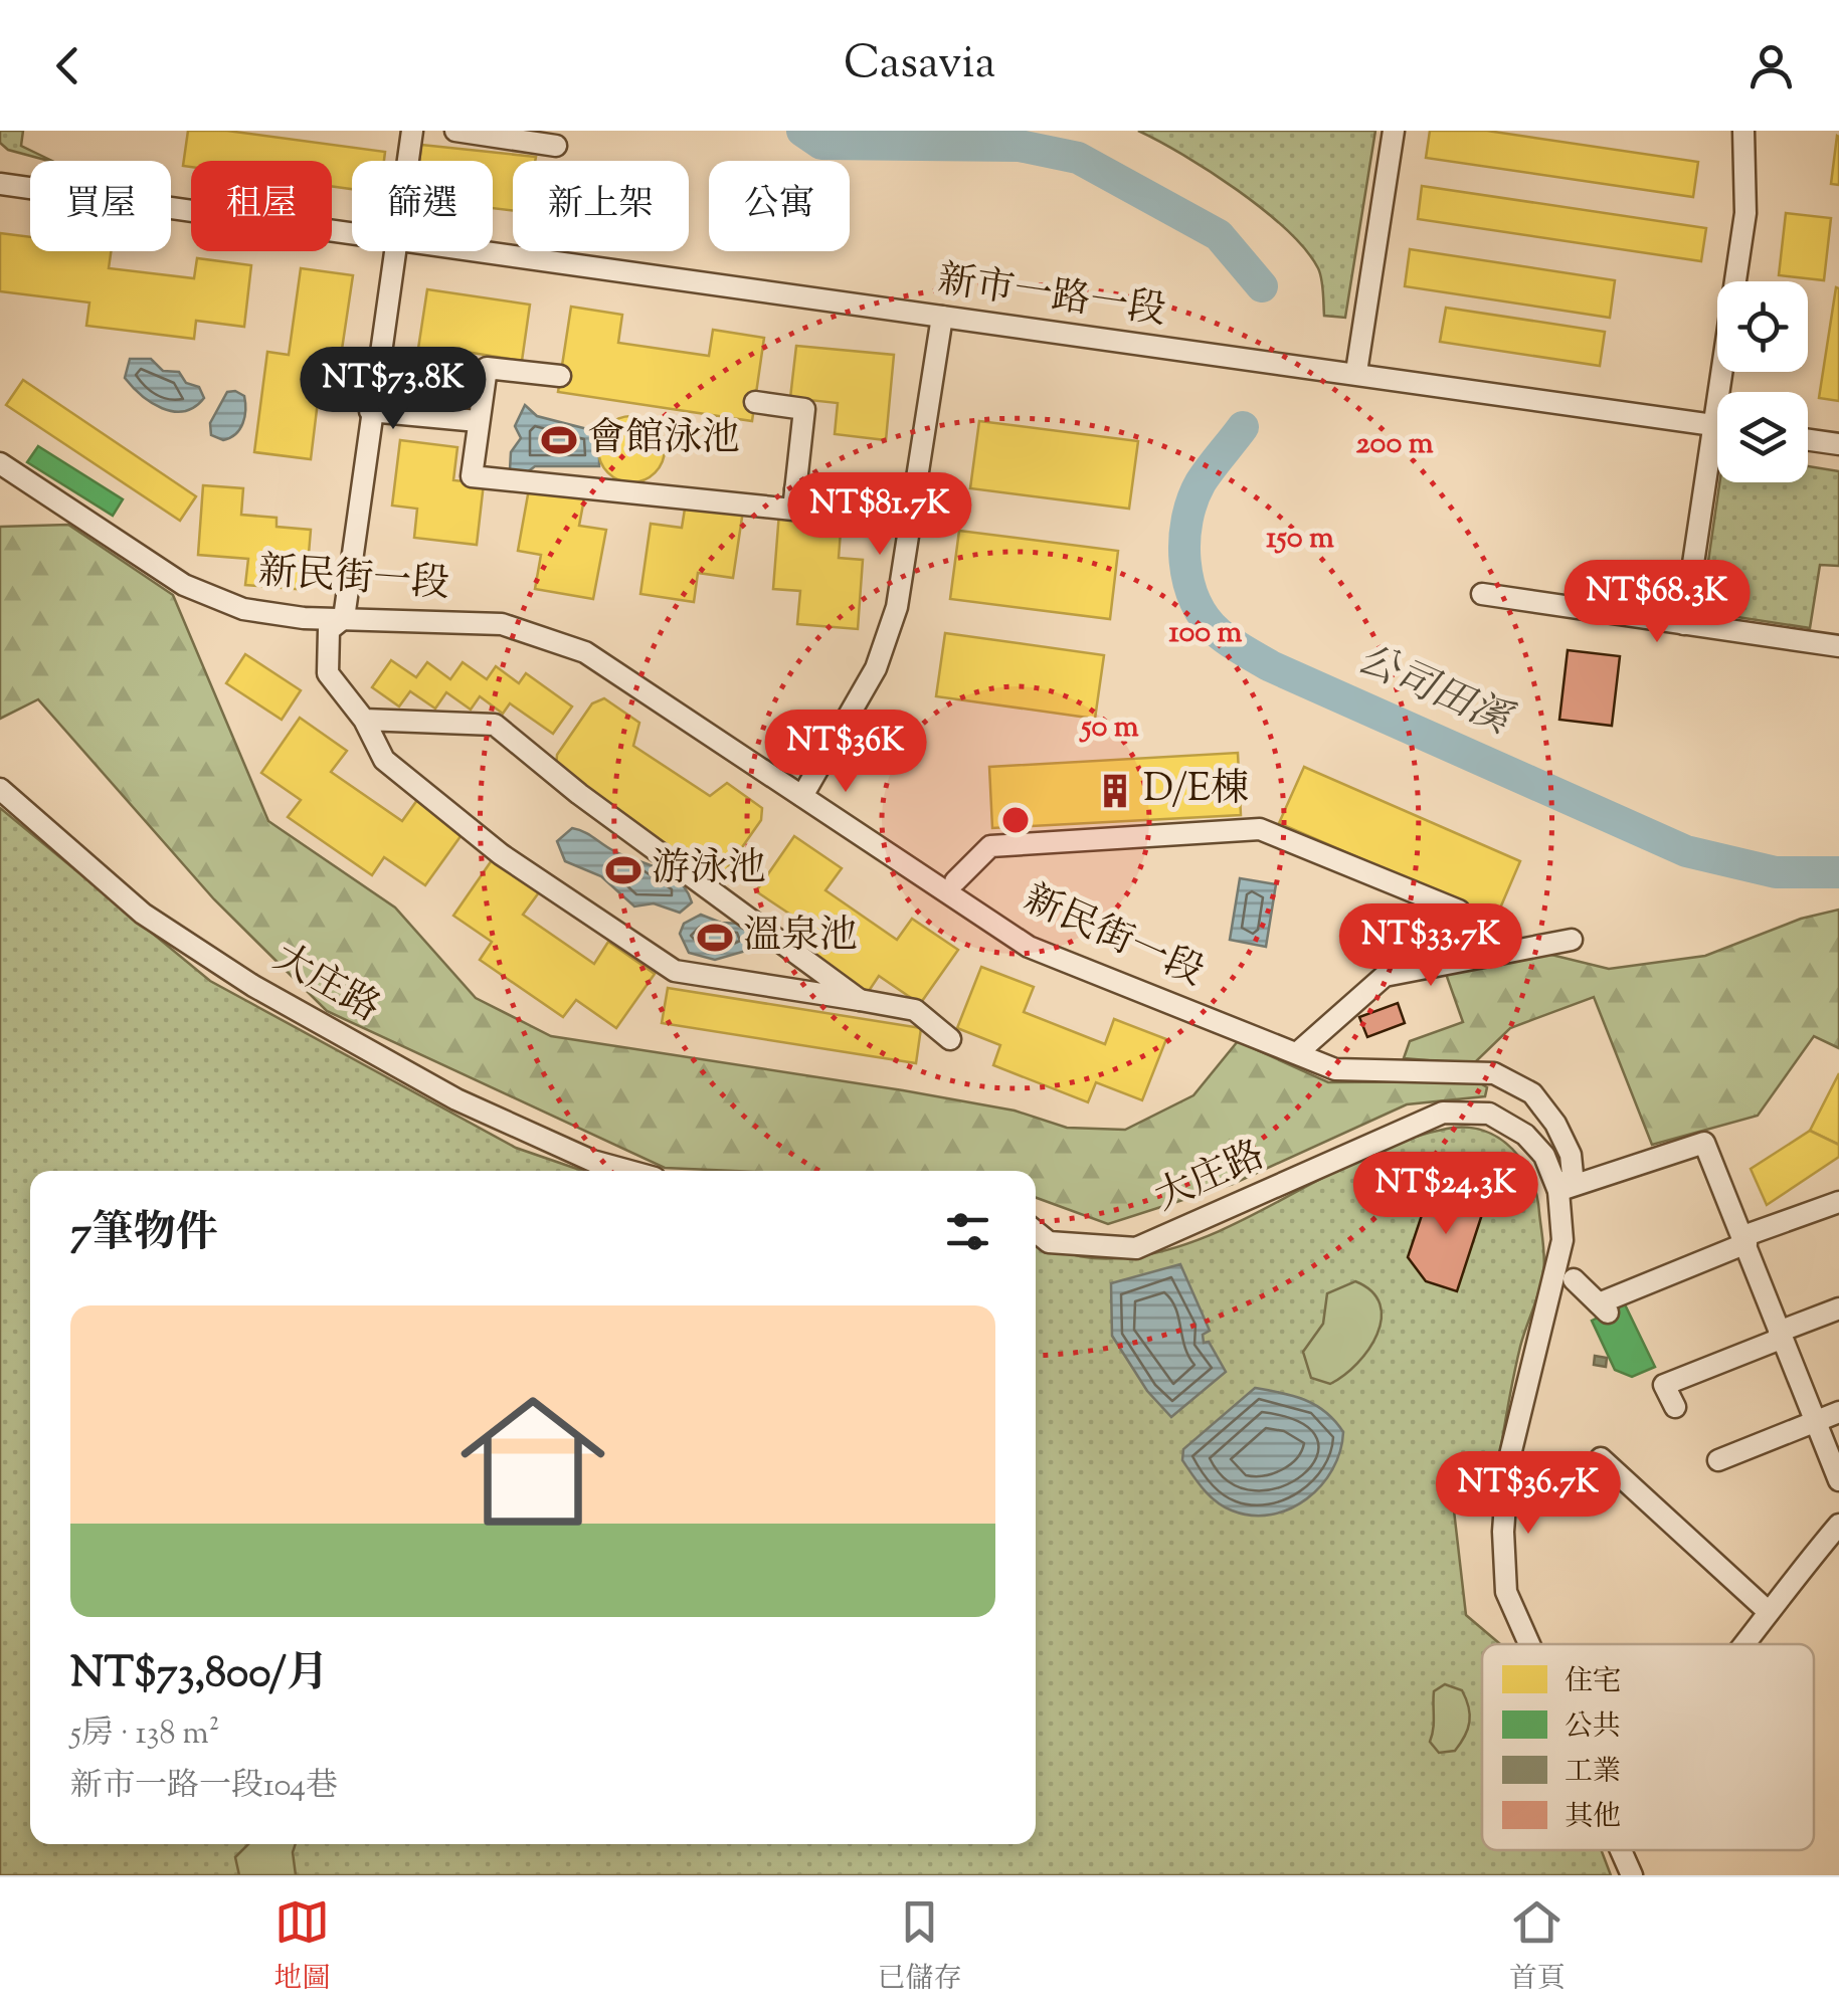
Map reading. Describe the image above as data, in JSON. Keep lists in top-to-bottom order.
{
  "streets": {
    "street": ["新市一路一段", "新民街一段", "大庄路"]
  },
  "crossings": [
    ["新民街一段", "大庄路"]
  ],
  "water": ["公司田溪"],
  "places": {
    "sports": ["會館泳池", "游泳池", "溫泉池"],
    "building": ["D/E棟"]
  },
  "legend": [
    "住宅",
    "公共",
    "工業",
    "其他"
  ],
  "page": {
    "header": "Casavia",
    "chip": [
      "買屋",
      "租屋",
      "篩選",
      "新上架",
      "公寓"
    ],
    "price": [
      "NT$73.8K",
      "NT$81.7K",
      "NT$68.3K",
      "NT$36K",
      "NT$33.7K",
      "NT$24.3K",
      "NT$36.7K"
    ],
    "heading": "7筆物件",
    "list": [
      {
        "name": "NT$73,800/月",
        "note": "5房 · 138 m² · 新市一路一段104巷"
      }
    ],
    "tabs": ["地圖", "已儲存", "首頁"]
  },
  "rings": [
    "200 m",
    "150 m",
    "100 m",
    "50 m"
  ]
}
